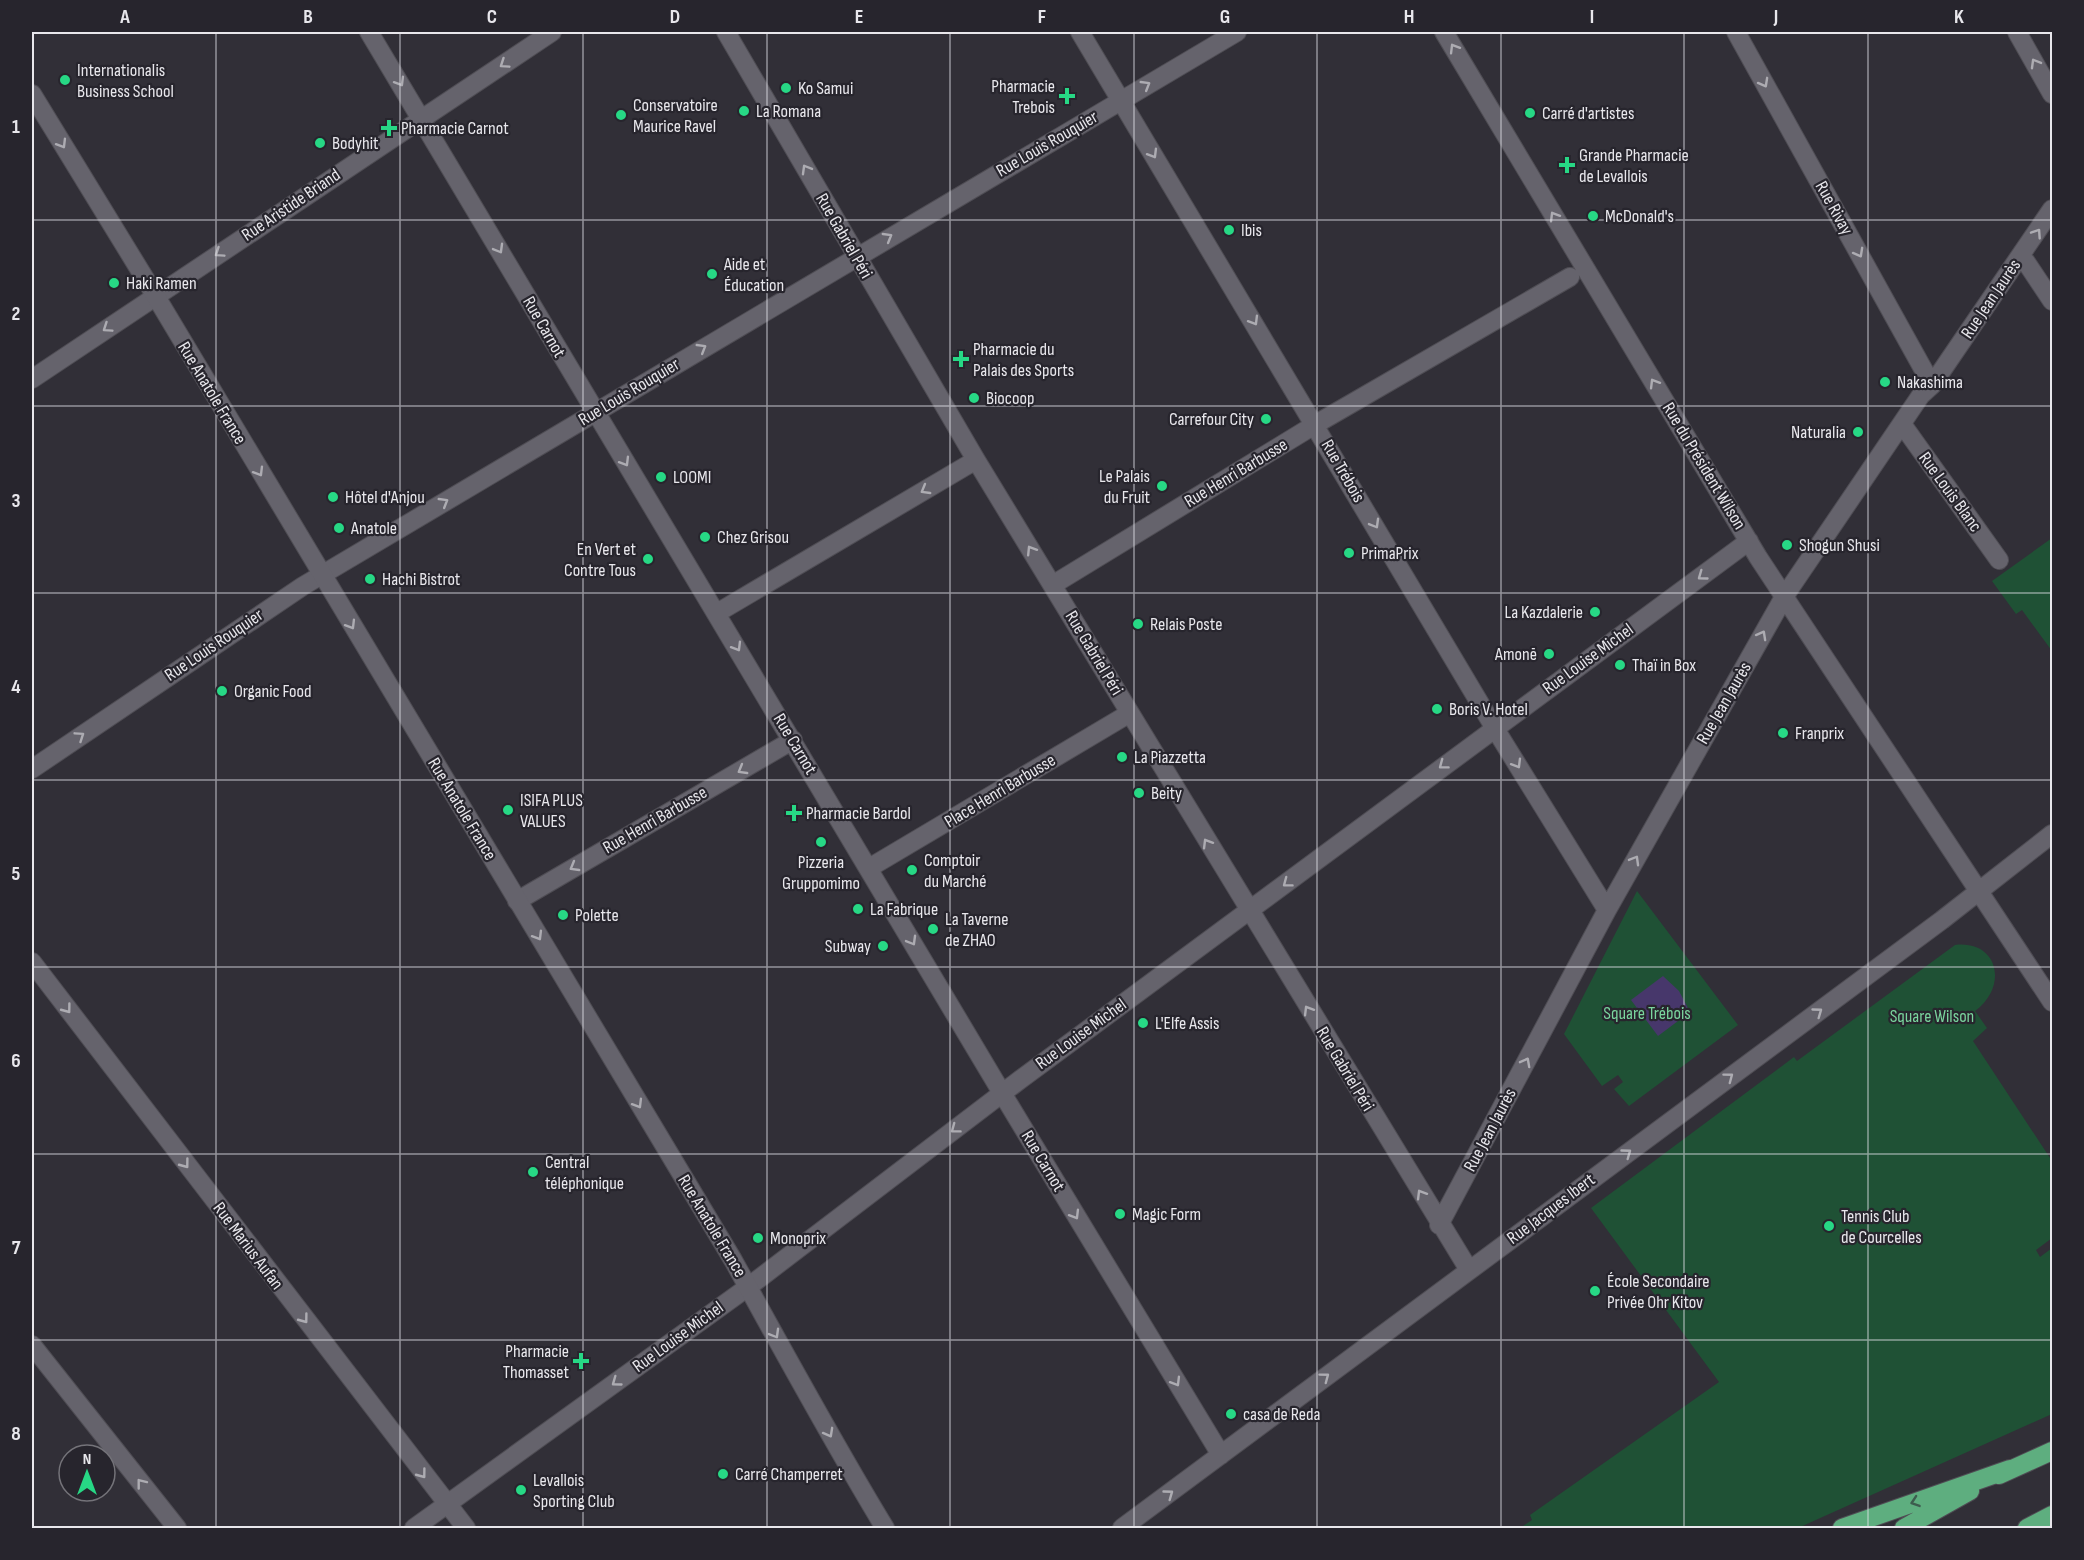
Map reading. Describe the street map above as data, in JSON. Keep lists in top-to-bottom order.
{
  "streets": {
    "street": [
      "Rue Louis Rouquier",
      "Rue Aristide Briand",
      "Rue Rivay",
      "Rue Gabriel Péri",
      "Rue Jean Jaurès",
      "Rue Carnot",
      "Rue Anatole France",
      "Rue du Président Wilson",
      "Rue Trébois",
      "Rue Henri Barbusse",
      "Rue Louis Blanc",
      "Rue Louise Michel",
      "Place Henri Barbusse",
      "Rue Jacques Ibert",
      "Rue Marius Aufan"
    ]
  },
  "crossings": [
    ["Rue Louis Rouquier", "Rue Gabriel Péri"],
    ["Rue Louis Rouquier", "Rue Carnot"],
    ["Rue Louis Rouquier", "Rue Anatole France"],
    ["Rue Louis Rouquier", "Rue Trébois"],
    ["Rue Aristide Briand", "Rue Carnot"],
    ["Rue Aristide Briand", "Rue Anatole France"],
    ["Rue Rivay", "Rue Jean Jaurès"],
    ["Rue Gabriel Péri", "Rue Jean Jaurès"],
    ["Rue Gabriel Péri", "Rue Louise Michel"],
    ["Rue Gabriel Péri", "Place Henri Barbusse"],
    ["Rue Gabriel Péri", "Rue Jacques Ibert"],
    ["Rue Jean Jaurès", "Rue du Président Wilson"],
    ["Rue Jean Jaurès", "Rue Trébois"],
    ["Rue Jean Jaurès", "Rue Louis Blanc"],
    ["Rue Carnot", "Rue Henri Barbusse"],
    ["Rue Carnot", "Rue Louise Michel"],
    ["Rue Carnot", "Place Henri Barbusse"],
    ["Rue Carnot", "Rue Jacques Ibert"],
    ["Rue Anatole France", "Rue Henri Barbusse"],
    ["Rue Anatole France", "Rue Louise Michel"],
    ["Rue du Président Wilson", "Rue Louise Michel"],
    ["Rue du Président Wilson", "Rue Jacques Ibert"],
    ["Rue Trébois", "Rue Henri Barbusse"],
    ["Rue Trébois", "Rue Louise Michel"],
    ["Rue Louise Michel", "Rue Marius Aufan"]
  ],
  "one_way": [
    "Rue Louis Rouquier",
    "Rue Aristide Briand",
    "Rue Rivay",
    "Rue Gabriel Péri",
    "Rue Jean Jaurès",
    "Rue Carnot",
    "Rue Anatole France",
    "Rue du Président Wilson",
    "Rue Trébois",
    "Rue Louise Michel",
    "Rue Jacques Ibert",
    "Rue Marius Aufan"
  ],
  "parks": ["Square Trébois", "Square Wilson"],
  "places": {
    "other": [
      "Internationalis Business School",
      "Ko Samui",
      "La Romana",
      "Carré d'artistes",
      "Conservatoire Maurice Ravel",
      "Bodyhit",
      "McDonald's",
      "Ibis",
      "Aide et Éducation",
      "Haki Ramen",
      "Nakashima",
      "Biocoop",
      "Carrefour City",
      "Naturalia",
      "LOOMI",
      "Le Palais du Fruit",
      "Hôtel d'Anjou",
      "Anatole",
      "Chez Grisou",
      "Shogun Shusi",
      "PrimaPrix",
      "En Vert et Contre Tous",
      "Hachi Bistrot",
      "La Kazdalerie",
      "Relais Poste",
      "Amonē",
      "Thaï in Box",
      "Organic Food",
      "Boris V. Hotel",
      "Franprix",
      "La Piazzetta",
      "Beity",
      "ISIFA PLUS VALUES",
      "Pizzeria Gruppomimo",
      "Comptoir du Marché",
      "La Fabrique",
      "Polette",
      "La Taverne de ZHAO",
      "Subway",
      "L'Elfe Assis",
      "Central téléphonique",
      "Magic Form",
      "Tennis Club de Courcelles",
      "Monoprix",
      "École Secondaire Privée Ohr Kitov",
      "casa de Reda",
      "Carré Champerret",
      "Levallois Sporting Club"
    ],
    "health": [
      "Pharmacie Trebois",
      "Pharmacie Carnot",
      "Grande Pharmacie de Levallois",
      "Pharmacie du Palais des Sports",
      "Pharmacie Bardol",
      "Pharmacie Thomasset"
    ]
  },
  "north": "top",
  "grid": {
    "columns": [
      "A",
      "B",
      "C",
      "D",
      "E",
      "F",
      "G",
      "H",
      "I",
      "J",
      "K"
    ],
    "rows": [
      "1",
      "2",
      "3",
      "4",
      "5",
      "6",
      "7",
      "8"
    ]
  }
}
